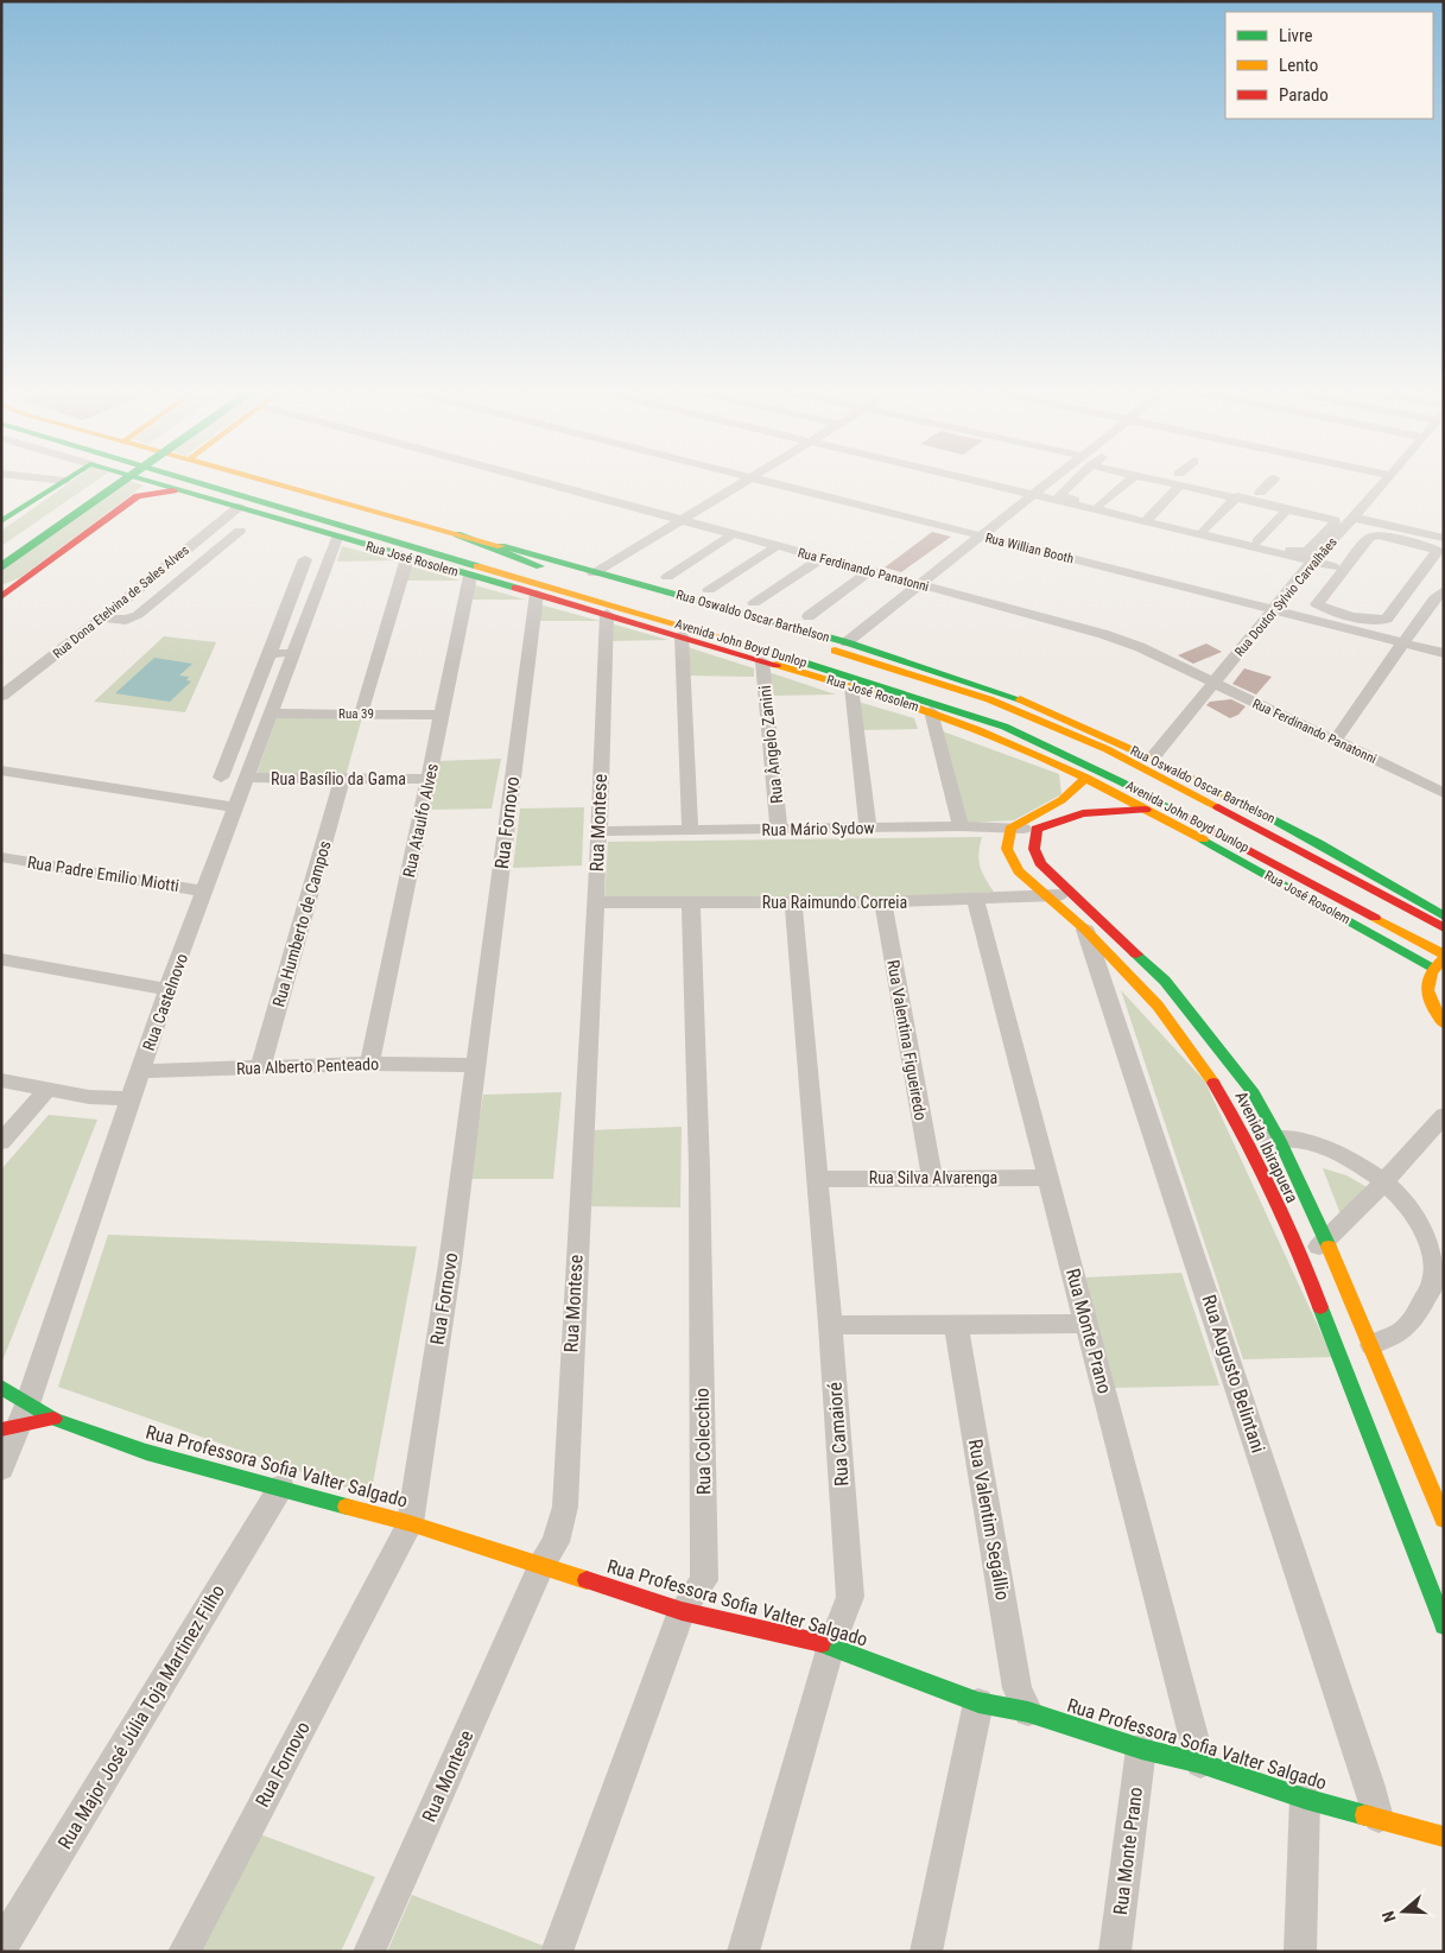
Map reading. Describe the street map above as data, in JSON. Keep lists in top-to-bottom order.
{
  "streets": {
    "main road": [
      "Rua José Rosolem",
      "Rua Oswaldo Oscar Barthelson",
      "Avenida John Boyd Dunlop",
      "Avenida Ibirapuera",
      "Rua Professora Sofia Valter Salgado"
    ],
    "street": [
      "Rua Willian Booth",
      "Rua Ferdinando Panatonni",
      "Rua Doutor Sylvio Carvalhães",
      "Rua Dona Etelvina de Sales Alves",
      "Rua 39",
      "Rua Ângelo Zanini",
      "Rua Basílio da Gama",
      "Rua Ataulfo Alves",
      "Rua Fornovo",
      "Rua Montese",
      "Rua Mário Sydow",
      "Rua Padre Emilio Miotti",
      "Rua Raimundo Correia",
      "Rua Humberto de Campos",
      "Rua Castelnovo",
      "Rua Valentina Figueiredo",
      "Rua Alberto Penteado",
      "Rua Silva Alvarenga",
      "Rua Monte Prano",
      "Rua Augusto Belintani",
      "Rua Camaioré",
      "Rua Colecchio",
      "Rua Valentim Segállio",
      "Rua Major José Júlia Toja Martinez Filho"
    ]
  },
  "crossings": [
    ["Rua Willian Booth", "Rua Doutor Sylvio Carvalhães"],
    ["Rua José Rosolem", "Rua Dona Etelvina de Sales Alves"],
    ["Rua José Rosolem", "Avenida John Boyd Dunlop"],
    ["Rua José Rosolem", "Rua Ângelo Zanini"],
    ["Rua José Rosolem", "Rua Ataulfo Alves"],
    ["Rua José Rosolem", "Rua Fornovo"],
    ["Rua José Rosolem", "Rua Montese"],
    ["Rua José Rosolem", "Rua Castelnovo"],
    ["Rua Ferdinando Panatonni", "Rua Doutor Sylvio Carvalhães"],
    ["Rua Doutor Sylvio Carvalhães", "Rua Oswaldo Oscar Barthelson"],
    ["Rua 39", "Rua Ataulfo Alves"],
    ["Rua 39", "Rua Castelnovo"],
    ["Rua Ângelo Zanini", "Rua Mário Sydow"],
    ["Rua Basílio da Gama", "Rua Ataulfo Alves"],
    ["Rua Basílio da Gama", "Rua Humberto de Campos"],
    ["Rua Basílio da Gama", "Rua Castelnovo"],
    ["Rua Ataulfo Alves", "Rua Alberto Penteado"],
    ["Rua Fornovo", "Rua Alberto Penteado"],
    ["Rua Fornovo", "Rua Professora Sofia Valter Salgado"],
    ["Rua Montese", "Rua Mário Sydow"],
    ["Rua Montese", "Rua Raimundo Correia"],
    ["Rua Montese", "Rua Professora Sofia Valter Salgado"],
    ["Rua Mário Sydow", "Avenida Ibirapuera"],
    ["Rua Padre Emilio Miotti", "Rua Castelnovo"],
    ["Rua Raimundo Correia", "Rua Valentina Figueiredo"],
    ["Rua Raimundo Correia", "Avenida Ibirapuera"],
    ["Rua Raimundo Correia", "Rua Monte Prano"],
    ["Rua Raimundo Correia", "Rua Camaioré"],
    ["Rua Raimundo Correia", "Rua Colecchio"],
    ["Rua Humberto de Campos", "Rua Alberto Penteado"],
    ["Rua Castelnovo", "Rua Alberto Penteado"],
    ["Rua Castelnovo", "Rua Professora Sofia Valter Salgado"],
    ["Rua Valentina Figueiredo", "Rua Silva Alvarenga"],
    ["Avenida Ibirapuera", "Rua Augusto Belintani"],
    ["Rua Silva Alvarenga", "Rua Monte Prano"],
    ["Rua Silva Alvarenga", "Rua Camaioré"],
    ["Rua Monte Prano", "Rua Professora Sofia Valter Salgado"],
    ["Rua Augusto Belintani", "Rua Professora Sofia Valter Salgado"],
    ["Rua Camaioré", "Rua Professora Sofia Valter Salgado"],
    ["Rua Colecchio", "Rua Professora Sofia Valter Salgado"],
    ["Rua Professora Sofia Valter Salgado", "Rua Valentim Segállio"],
    ["Rua Professora Sofia Valter Salgado", "Rua Major José Júlia Toja Martinez Filho"]
  ],
  "legend": ["Livre", "Lento", "Parado"],
  "north": "left"
}
